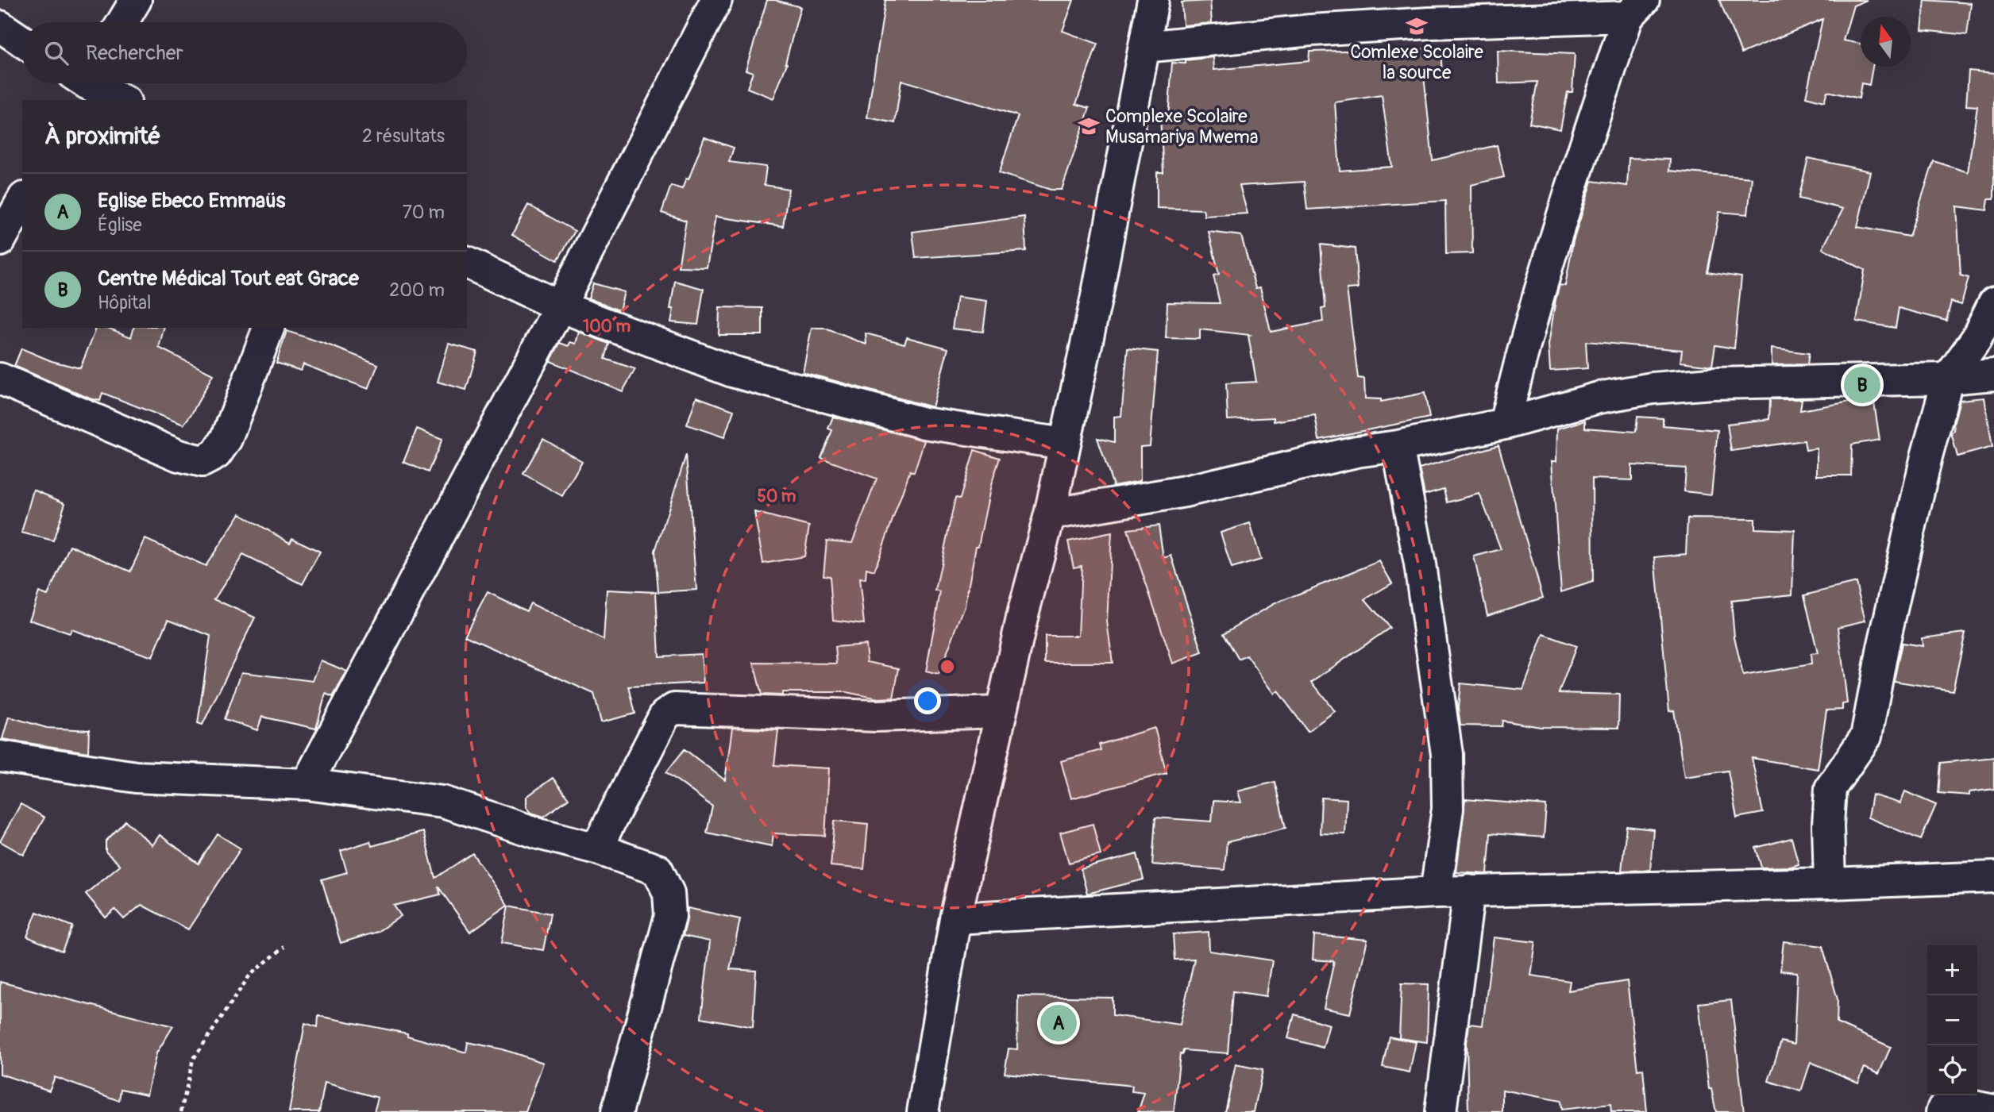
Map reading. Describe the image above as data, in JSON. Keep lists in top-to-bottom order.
{
  "places": {
    "school or university": ["Comlexe Scolaire la source", "Complexe Scolaire Musamariya Mwema"]
  },
  "north": "top",
  "page": {
    "search": "Rechercher",
    "heading": ["À proximité", "2 résultats"],
    "list": [
      {
        "mark": "A",
        "name": "Eglise Ebeco Emmaüs",
        "note": "Église",
        "value": "70 m"
      },
      {
        "mark": "B",
        "name": "Centre Médical Tout eat Grace",
        "note": "Hôpital",
        "value": "200 m"
      }
    ],
    "pins": ["B", "A"],
    "map_buttons": ["+", "−"]
  },
  "rings": ["100 m", "50 m"]
}
